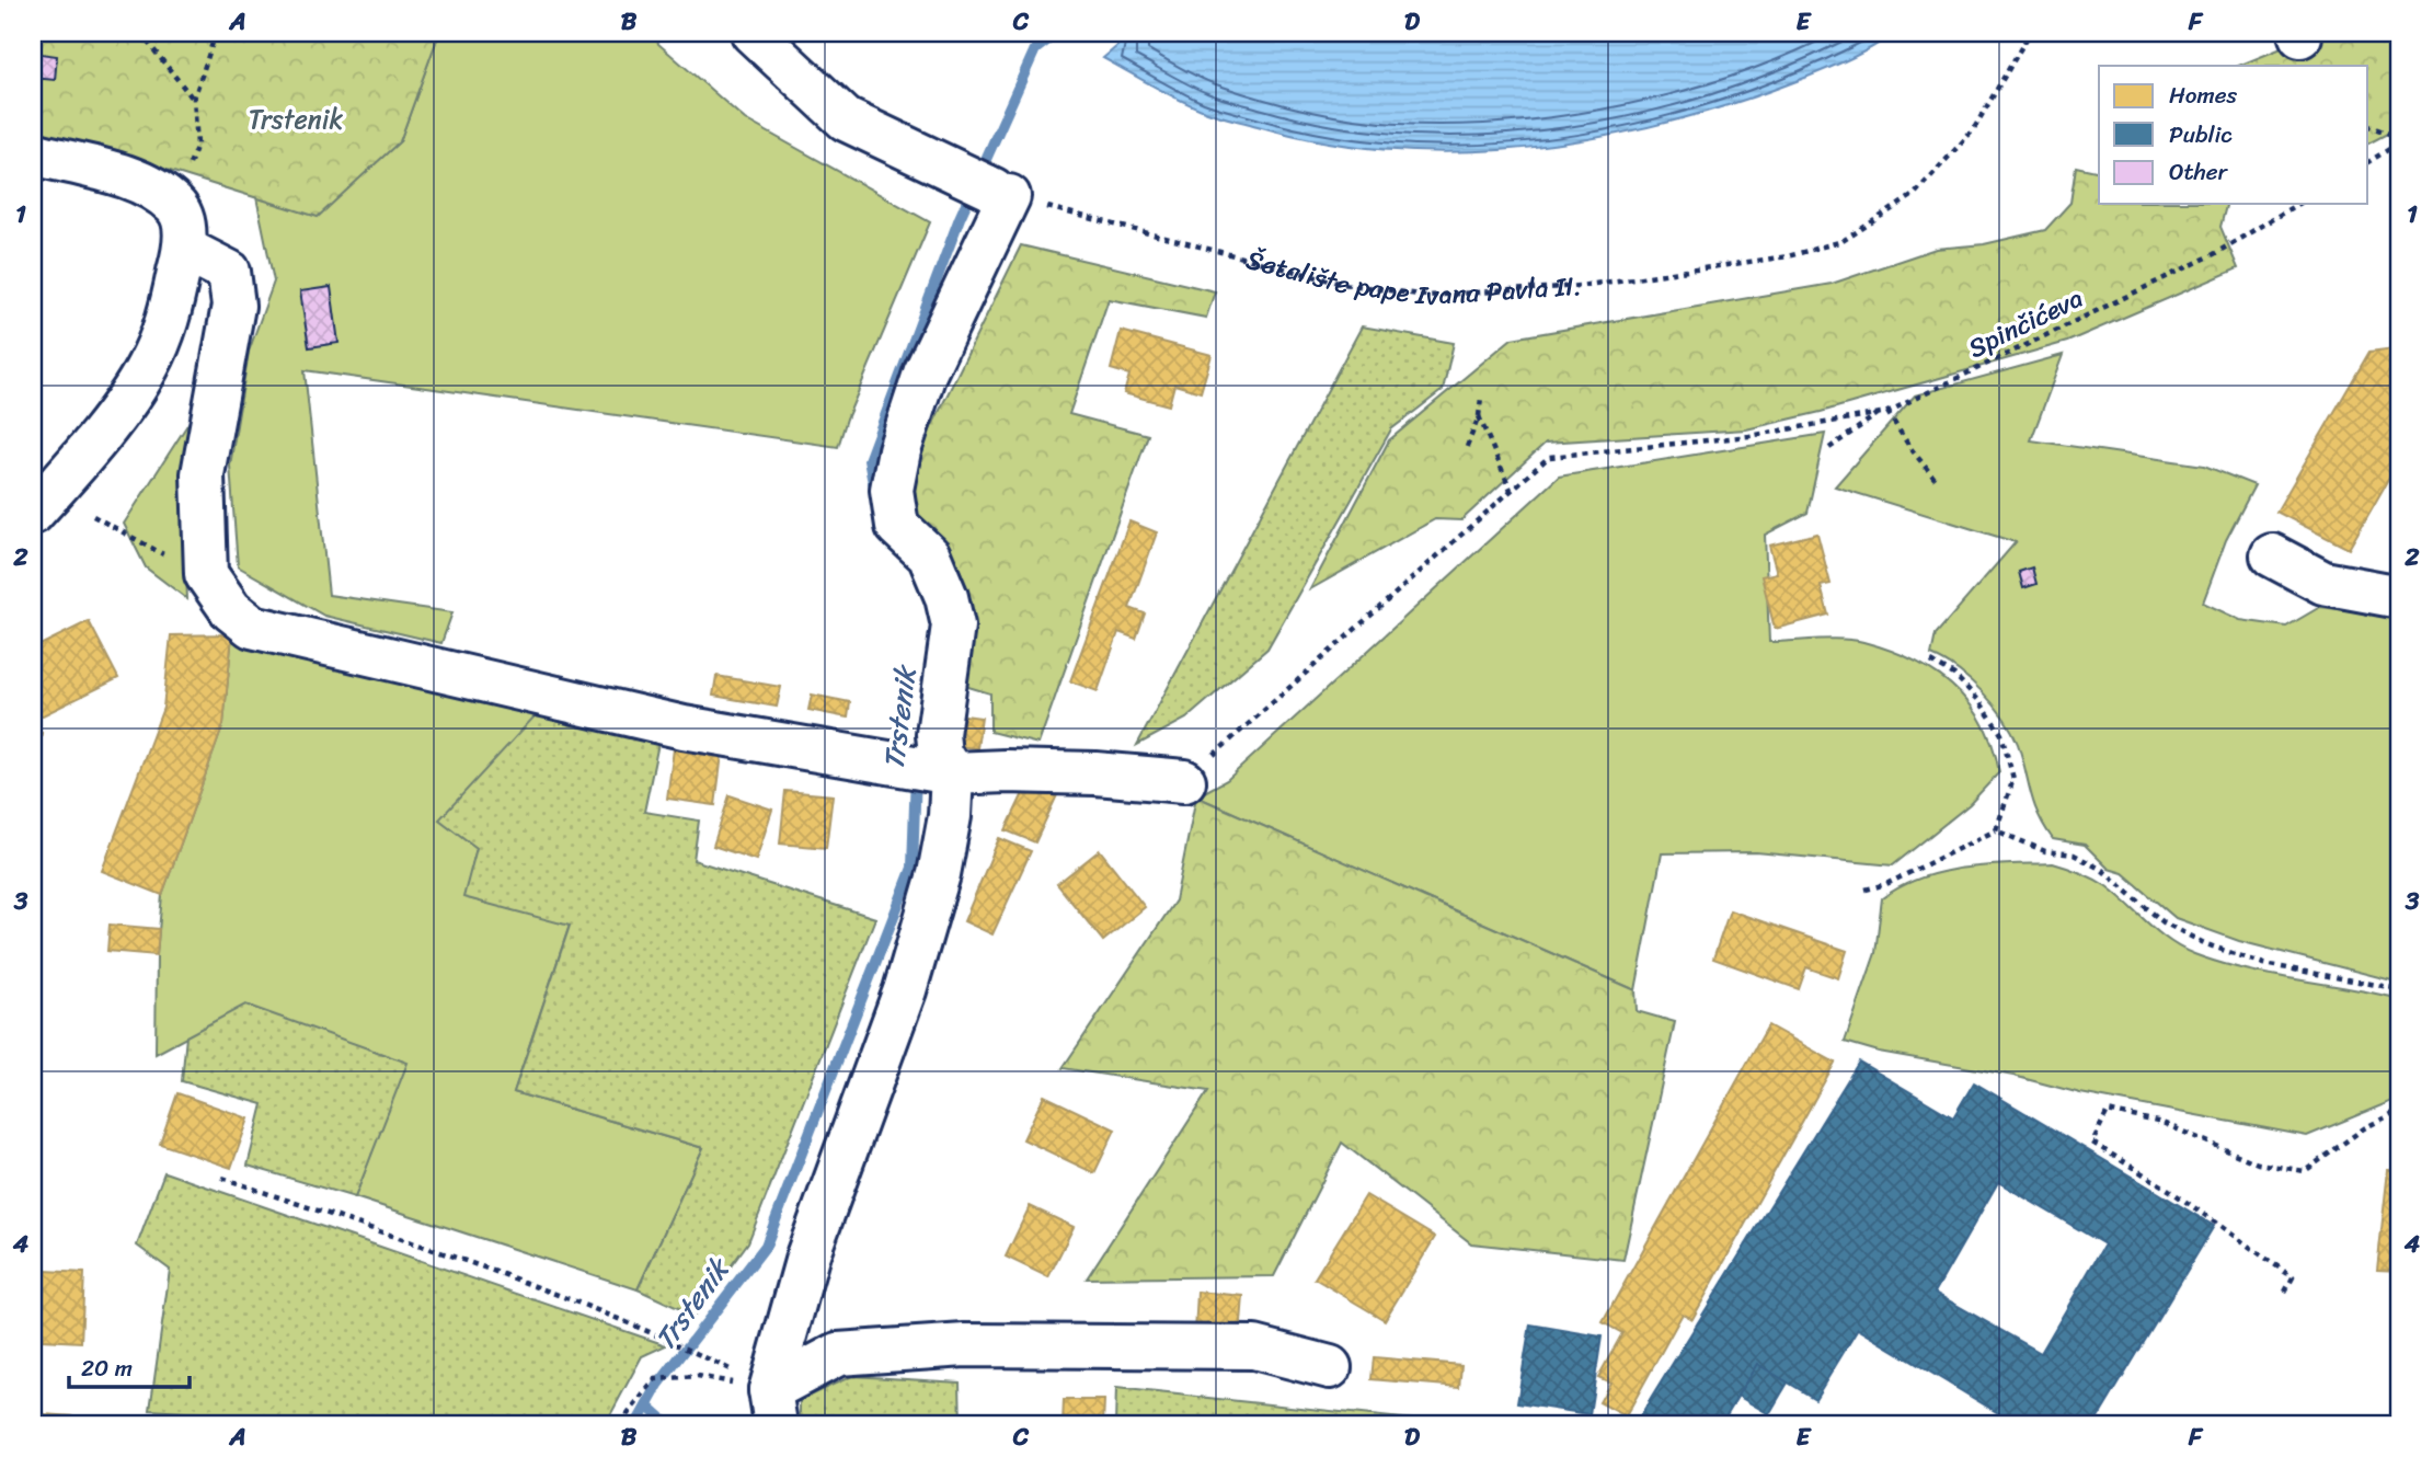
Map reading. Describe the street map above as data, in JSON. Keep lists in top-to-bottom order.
{
  "streets": {
    "path": ["Šetalište pape Ivana Pavla II.", "Spinčićeva"]
  },
  "water": ["Trstenik"],
  "parks": ["Trstenik"],
  "legend": ["Homes", "Public", "Other"],
  "scale_bar": "20 m",
  "grid": {
    "columns": [
      "A",
      "B",
      "C",
      "D",
      "E",
      "F"
    ],
    "rows": [
      "1",
      "2",
      "3",
      "4"
    ]
  }
}
